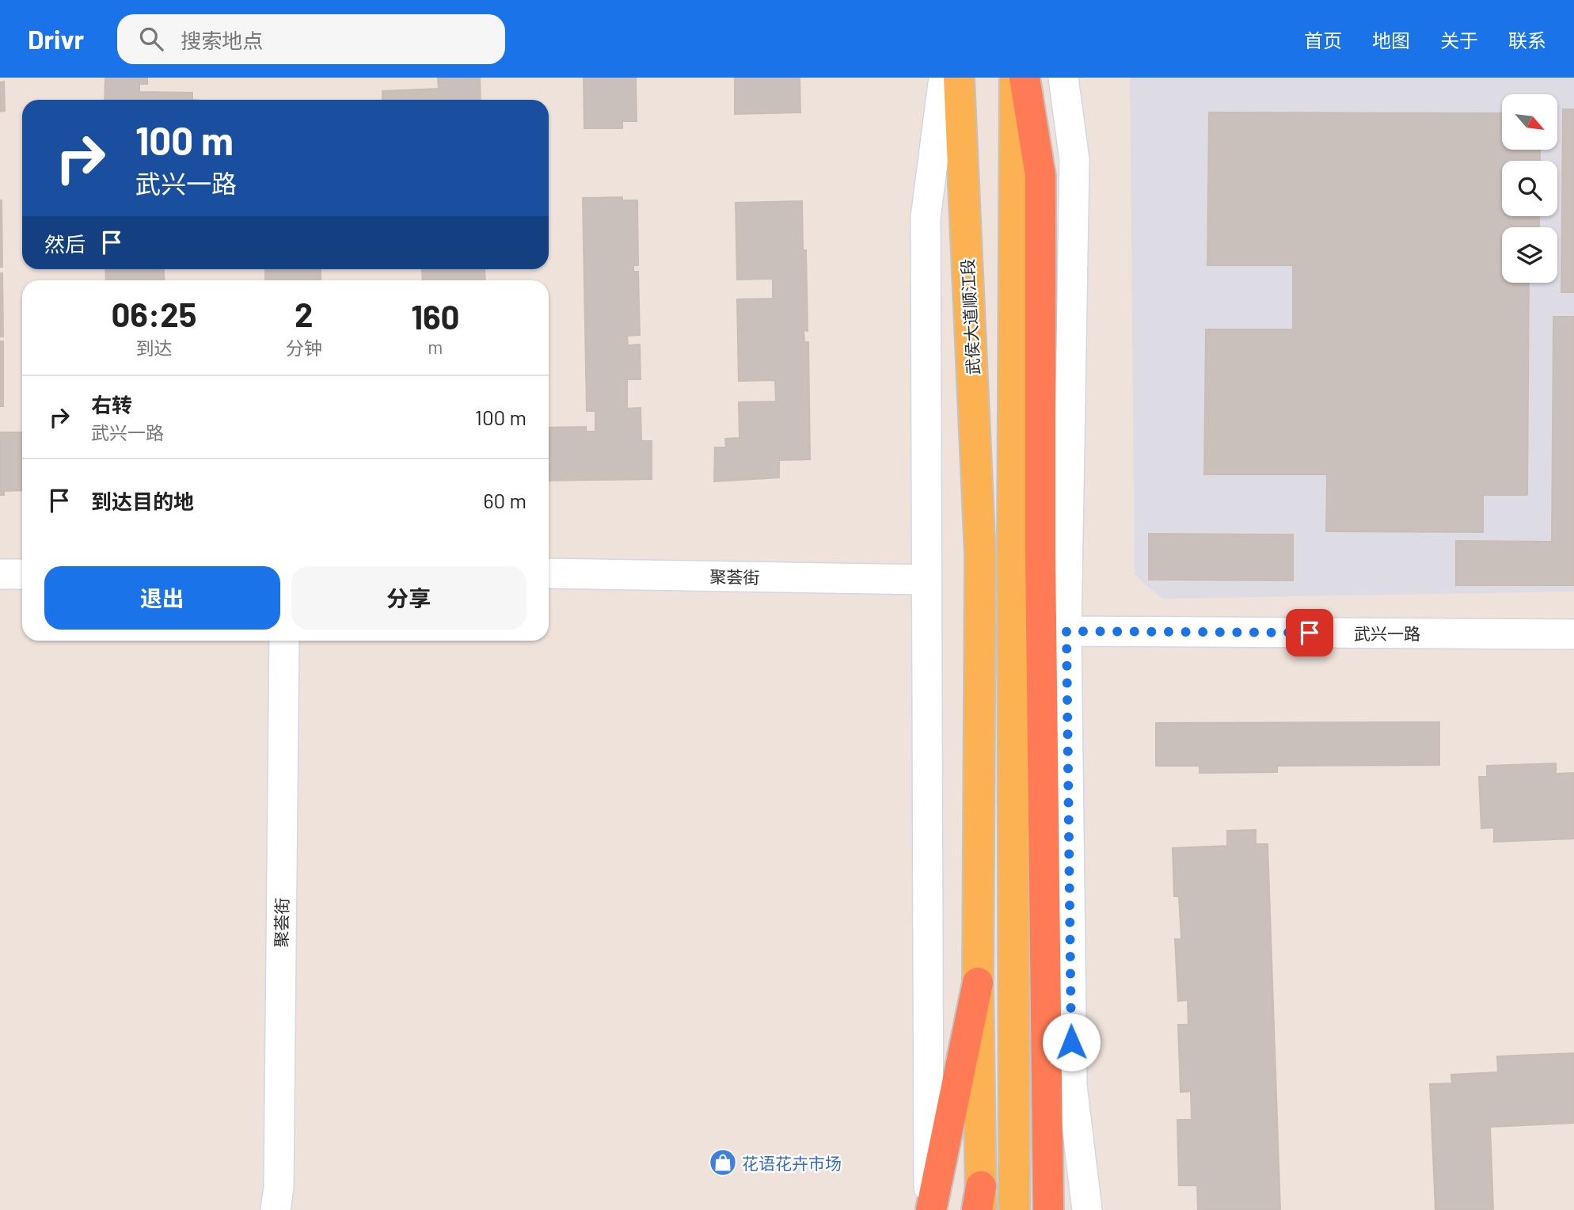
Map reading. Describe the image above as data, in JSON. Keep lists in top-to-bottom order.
{
  "streets": {
    "main road": ["武侯大道顺江段"],
    "street": ["聚荟街", "武兴一路"]
  },
  "places": {
    "shop": ["花语花卉市场"]
  },
  "north": "bottom right",
  "page": {
    "header": "Drivr",
    "search": "搜索地点",
    "nav": [
      "首页",
      "地图",
      "关于",
      "联系"
    ],
    "turn": ["100 m", "武兴一路"],
    "then": "然后",
    "eta": [
      "06:25",
      "到达",
      "2",
      "分钟",
      "160",
      "m"
    ],
    "list": [
      {
        "name": "右转",
        "note": "武兴一路",
        "value": "100 m"
      },
      {
        "name": "到达目的地",
        "value": "60 m"
      }
    ],
    "buttons": ["退出", "分享"]
  }
}
